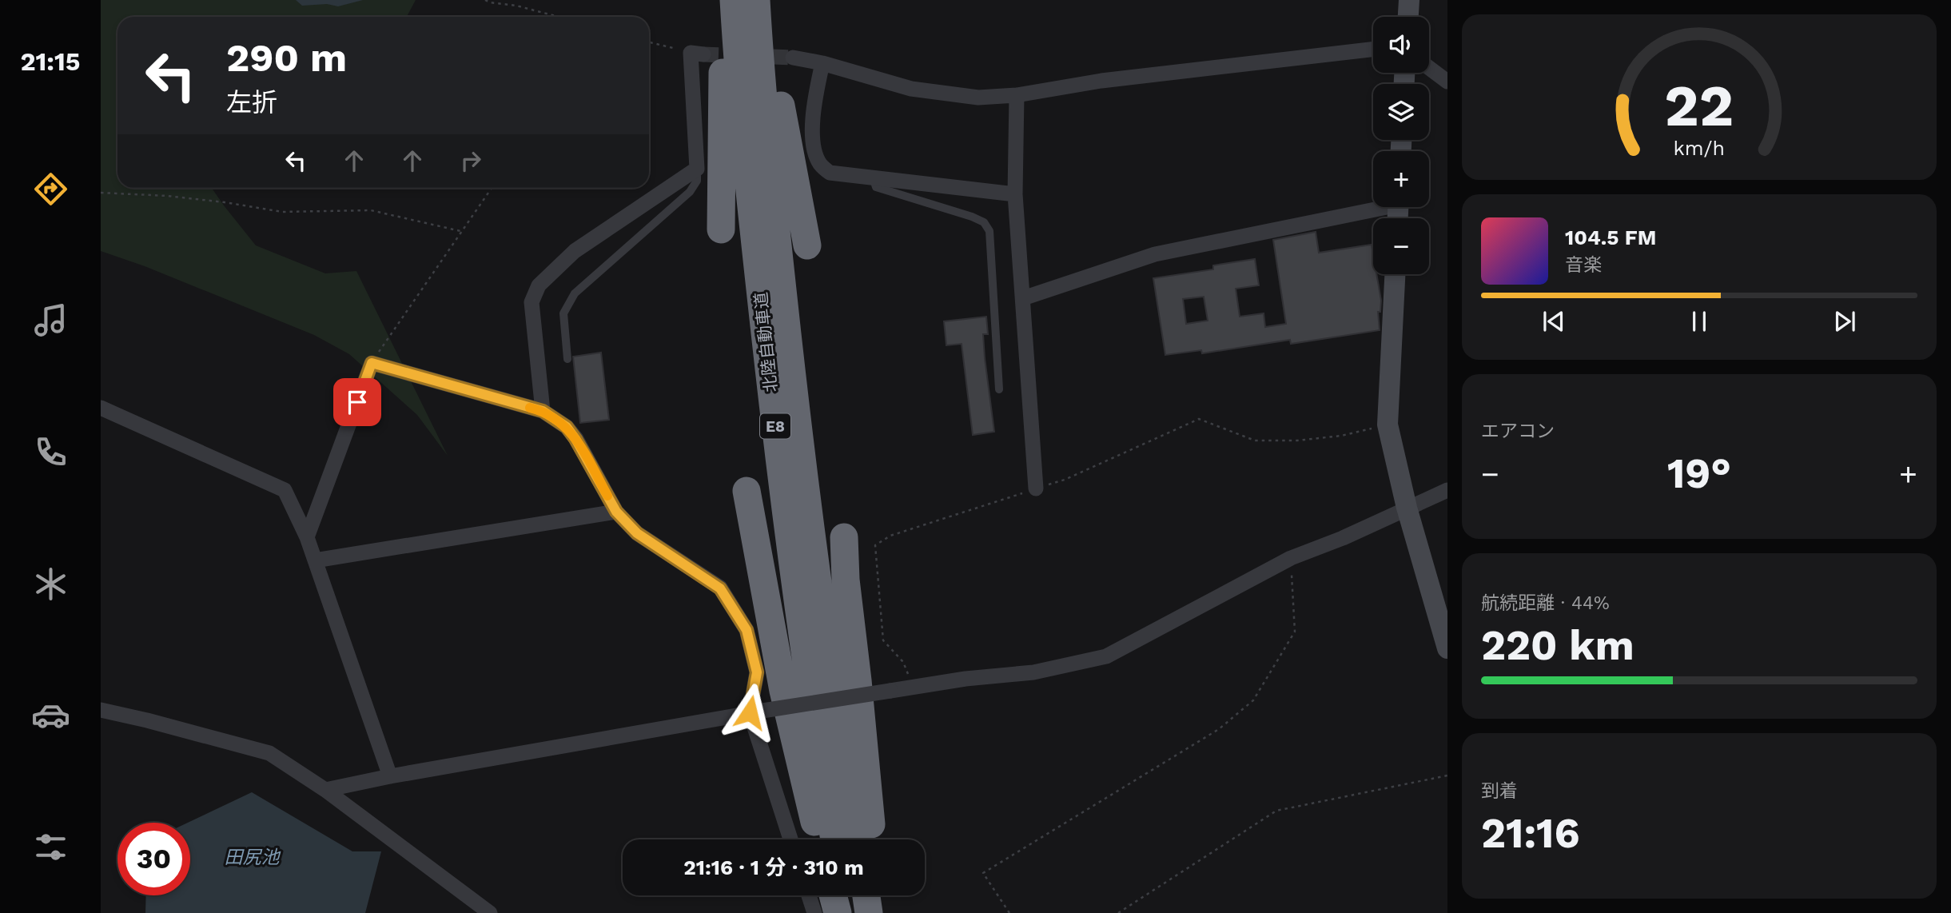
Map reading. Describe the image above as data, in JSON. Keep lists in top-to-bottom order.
{
  "streets": {
    "highway": ["北陸自動車道", "E8"]
  },
  "water": ["田尻池"],
  "page": {
    "tabs": "21:15",
    "map_buttons": ["+", "−"],
    "turn": ["290 m", "左折"],
    "song": ["104.5 FM", "音楽"],
    "tile": [
      "エアコン",
      ["航続距離 · 44%", "220 km"],
      ["到着", "21:16"]
    ],
    "heat": ["−", "19°", "+"],
    "limit": "30",
    "trip": "21:16 · 1 分 · 310 m",
    "gauge": ["22", "km/h"]
  }
}
